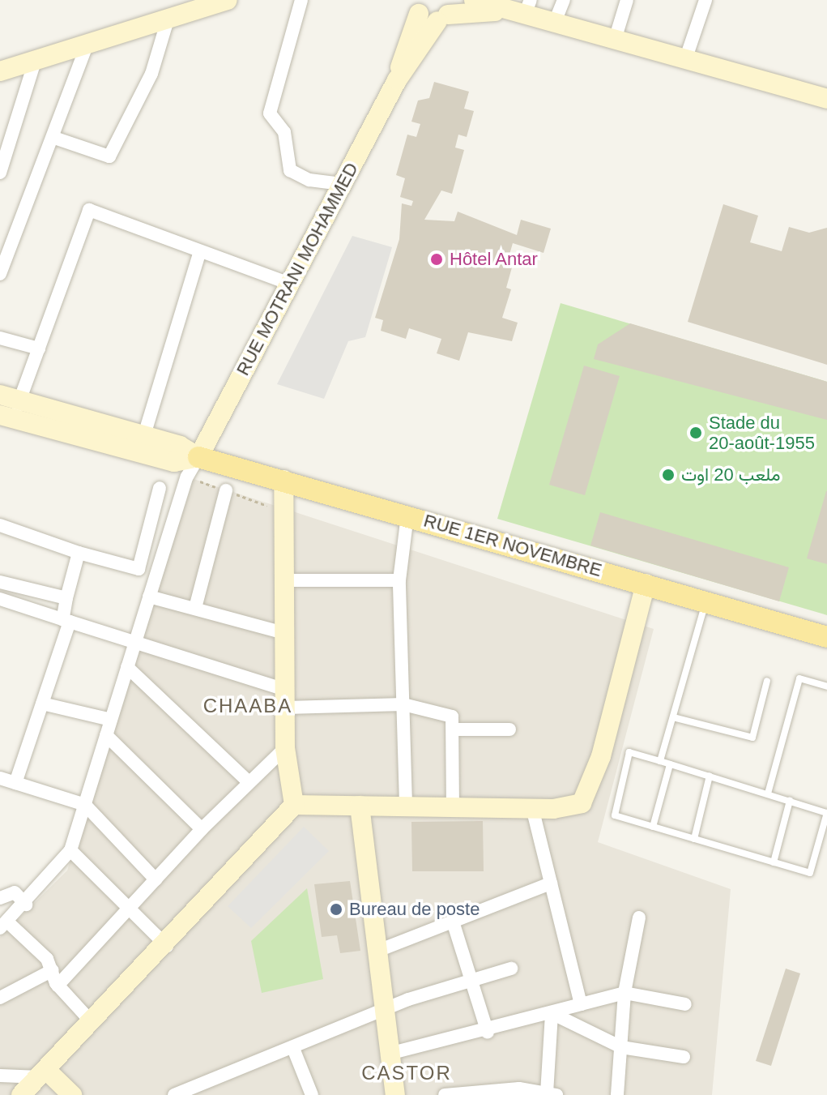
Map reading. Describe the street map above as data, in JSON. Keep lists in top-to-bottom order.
{
  "streets": {
    "main road": ["RUE 1ER NOVEMBRE"],
    "street": ["RUE MOTRANI MOHAMMED"]
  },
  "crossings": [
    ["RUE MOTRANI MOHAMMED", "RUE 1ER NOVEMBRE"]
  ],
  "districts": ["CHAABA", "CASTOR"],
  "places": [
    "Hôtel Antar",
    "Stade du 20-août-1955",
    "ملعب 20 اوت",
    "Bureau de poste"
  ]
}
